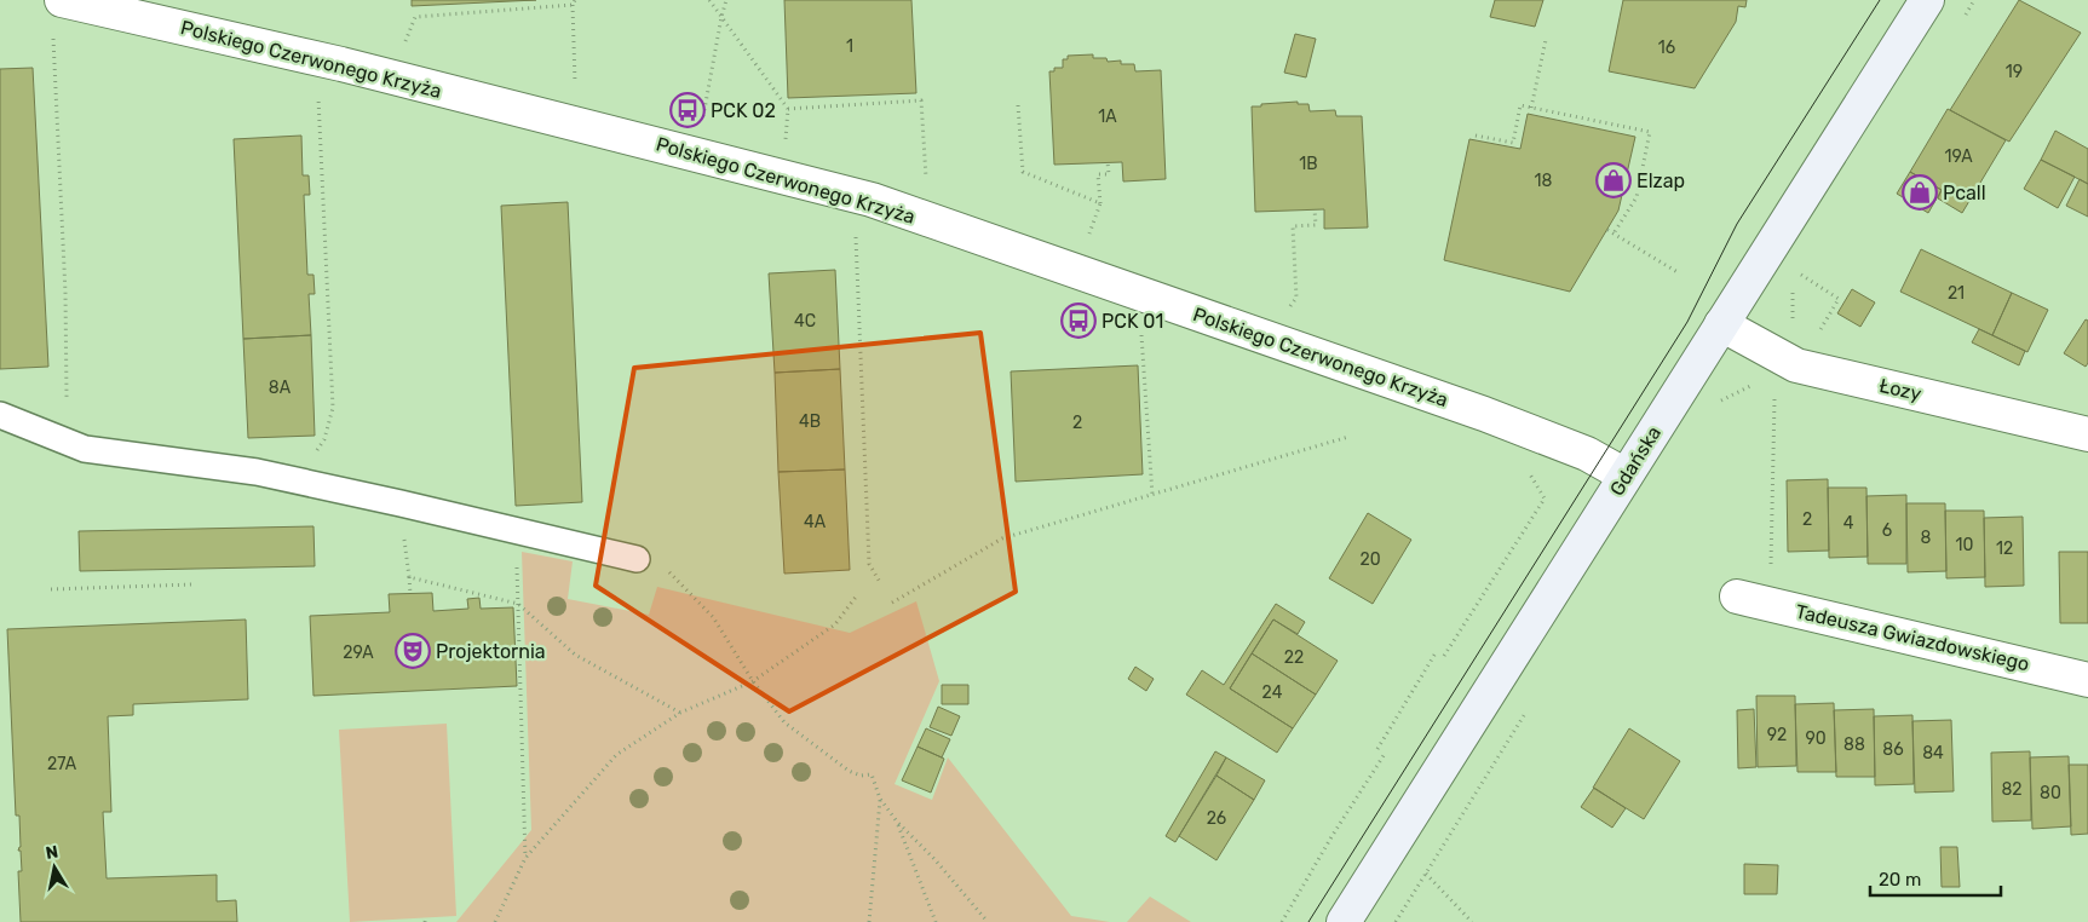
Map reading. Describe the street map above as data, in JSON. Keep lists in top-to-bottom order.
{
  "streets": {
    "street": [
      "Polskiego Czerwonego Krzyża",
      "Łozy",
      "Gdańska",
      "Tadeusza Gwiazdowskiego"
    ]
  },
  "crossings": [
    ["Polskiego Czerwonego Krzyża", "Gdańska"],
    ["Łozy", "Gdańska"]
  ],
  "places": {
    "bus stop": ["PCK 02", "PCK 01"],
    "shop": ["Elzap", "Pcall"],
    "theatre": ["Projektornia"]
  },
  "house_numbers": [
    "1",
    "16",
    "19",
    "1A",
    "19A",
    "1B",
    "18",
    "21",
    "4C",
    "8A",
    "4B",
    "2",
    "2",
    "4A",
    "4",
    "6",
    "8",
    "10",
    "12",
    "20",
    "29A",
    "22",
    "24",
    "92",
    "90",
    "88",
    "86",
    "84",
    "27A",
    "82",
    "80",
    "26"
  ],
  "scale_bar": "20 m",
  "north": "top"
}
